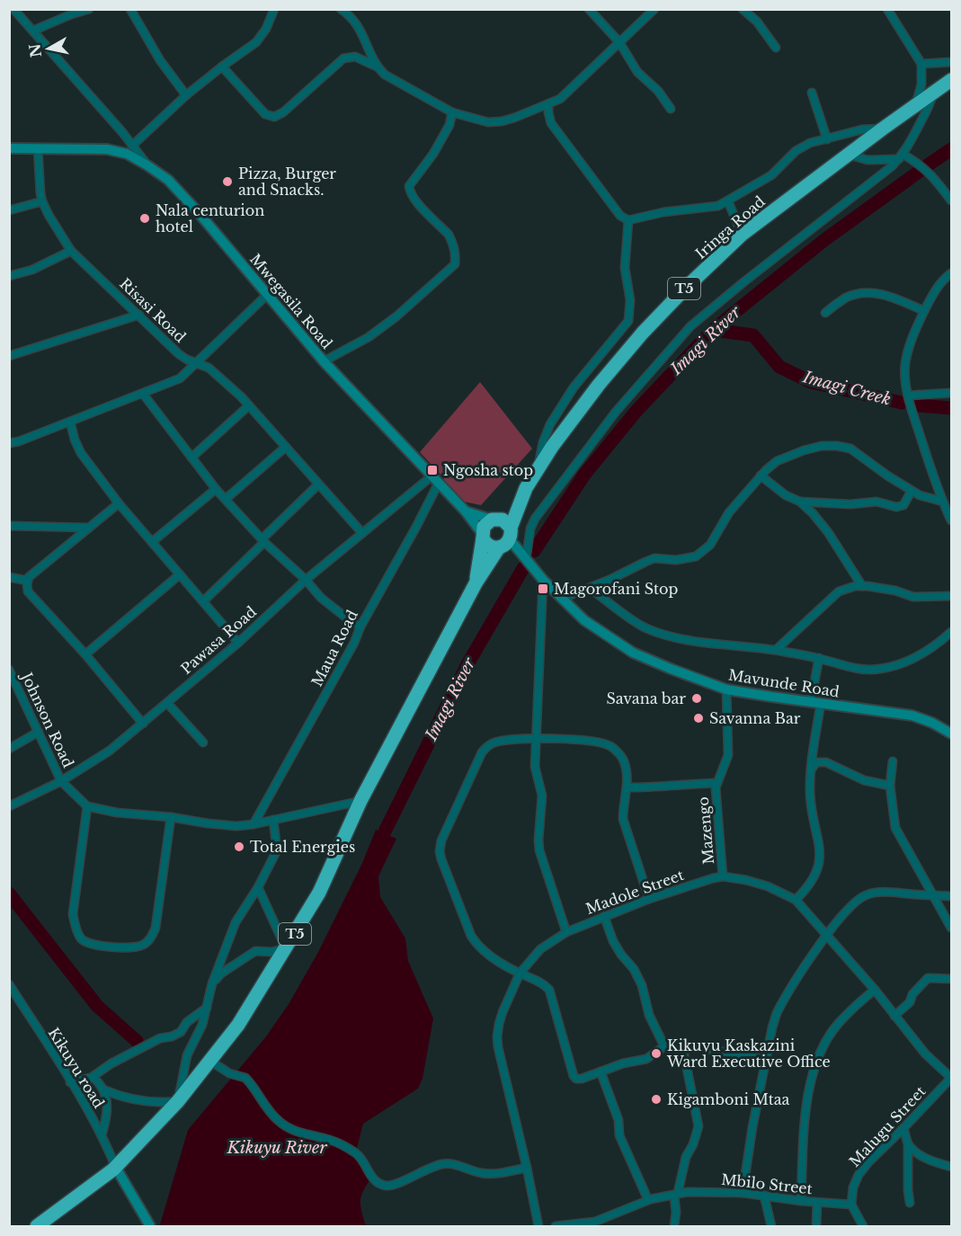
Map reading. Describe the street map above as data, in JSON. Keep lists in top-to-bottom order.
{
  "streets": {
    "highway": ["Iringa Road", "T5"],
    "street": [
      "Mwegasila Road",
      "Risasi Road",
      "Pawasa Road",
      "Maua Road",
      "Mavunde Road",
      "Johnson Road",
      "Mazengo",
      "Madole Street",
      "Kikuyu road",
      "Malugu Street",
      "Mbilo Street"
    ]
  },
  "crossings": [
    ["Iringa Road", "T5"],
    ["T5", "Mwegasila Road"],
    ["T5", "Mavunde Road"],
    ["T5", "Kikuyu road"],
    ["Mwegasila Road", "Risasi Road"],
    ["Mwegasila Road", "Pawasa Road"],
    ["Mwegasila Road", "Maua Road"],
    ["Mwegasila Road", "Mavunde Road"],
    ["Risasi Road", "Pawasa Road"],
    ["Pawasa Road", "Maua Road"],
    ["Pawasa Road", "Johnson Road"],
    ["Mavunde Road", "Mazengo"],
    ["Mazengo", "Madole Street"],
    ["Madole Street", "Malugu Street"],
    ["Malugu Street", "Mbilo Street"]
  ],
  "water": ["Imagi River", "Imagi Creek", "Kikuyu River"],
  "places": {
    "other": [
      "Pizza, Burger and Snacks.",
      "Nala centurion hotel",
      "Savana bar",
      "Savanna Bar",
      "Total Energies",
      "Kikuyu Kaskazini Ward Executive Office",
      "Kigamboni Mtaa"
    ],
    "transit": ["Ngosha stop", "Magorofani Stop"]
  },
  "north": "left"
}
